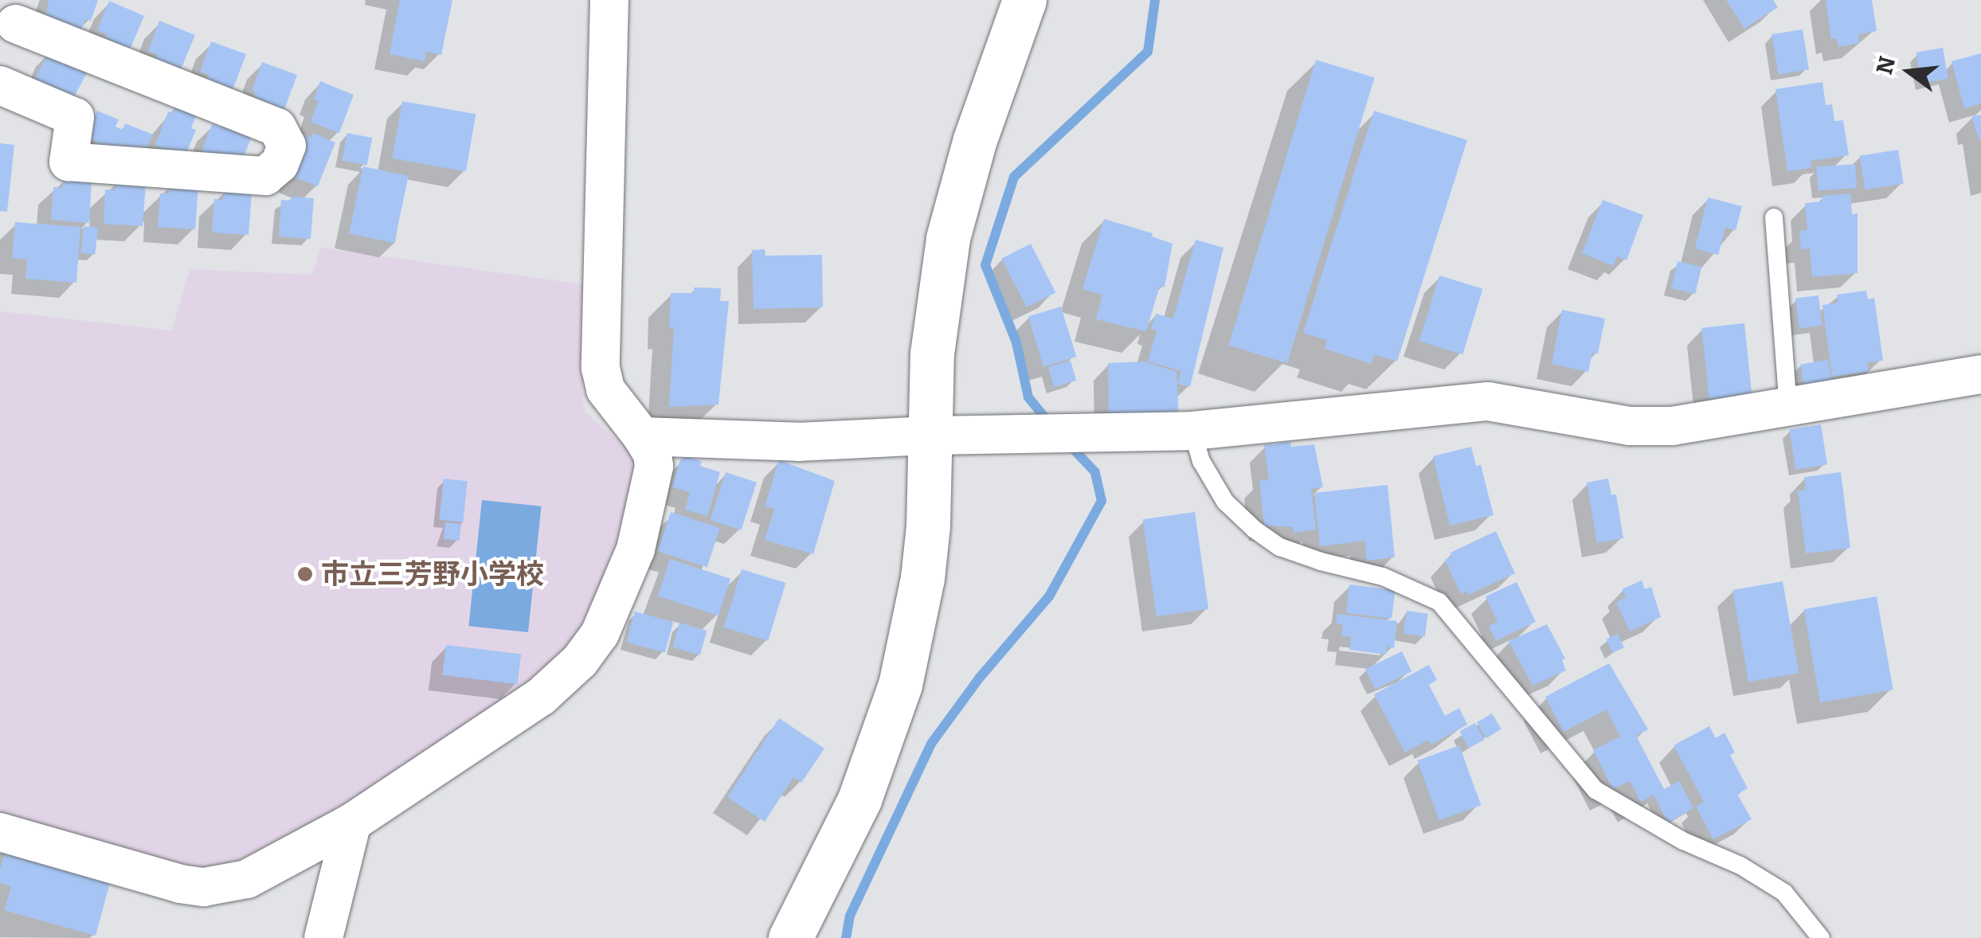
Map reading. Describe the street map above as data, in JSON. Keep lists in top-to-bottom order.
{
  "places": ["市立三芳野小学校"],
  "north": "left"
}
